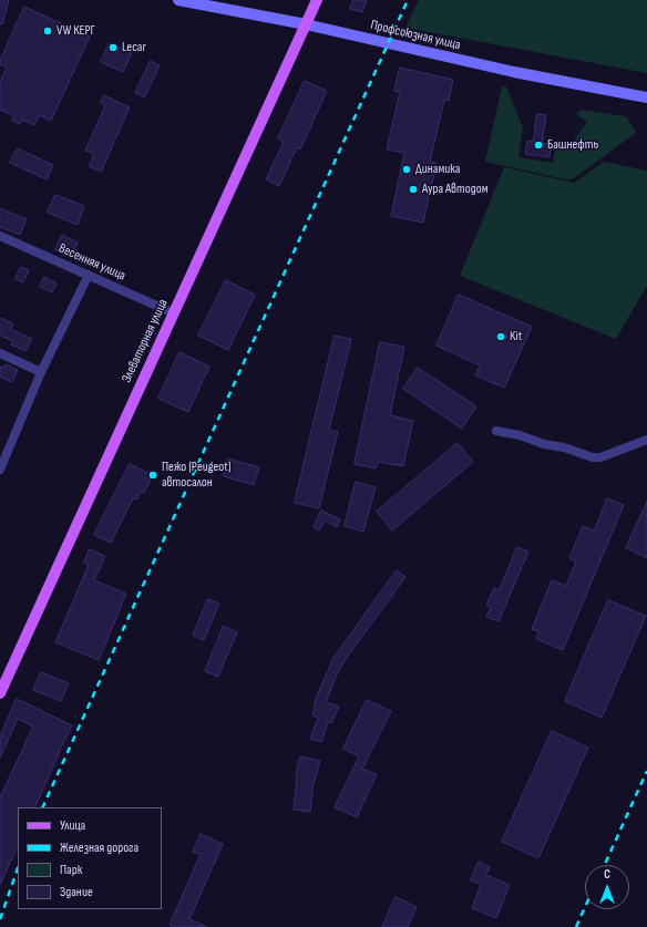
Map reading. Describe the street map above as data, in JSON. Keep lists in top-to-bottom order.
{
  "streets": {
    "main road": ["Профсоюзная улица", "Элеваторная улица"],
    "street": ["Весенняя улица"]
  },
  "crossings": [
    ["Профсоюзная улица", "Элеваторная улица"],
    ["Весенняя улица", "Элеваторная улица"]
  ],
  "places": [
    "VW КЕРГ",
    "Lecar",
    "Башнефть",
    "Динамика",
    "Аура Автодом",
    "Kit",
    "Пежо (Peugeot) автосалон"
  ],
  "legend": [
    "Улица",
    "Железная дорога",
    "Парк",
    "Здание"
  ],
  "north": "top"
}
